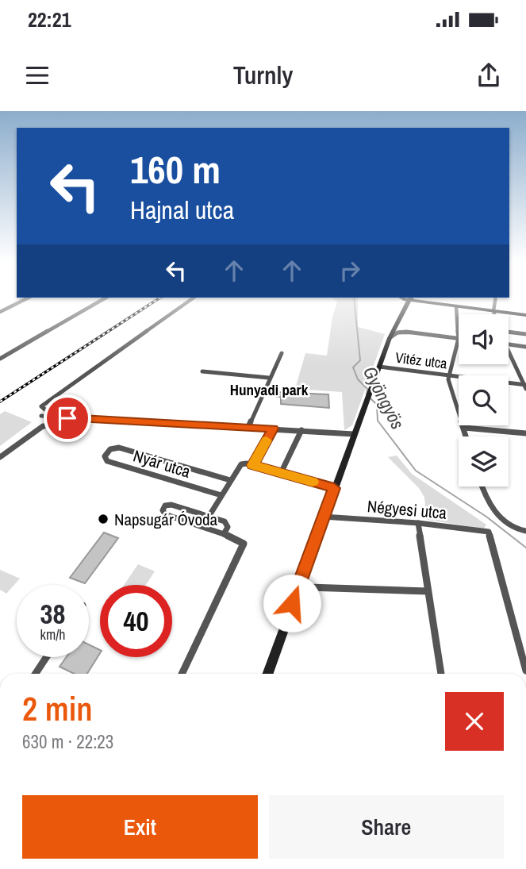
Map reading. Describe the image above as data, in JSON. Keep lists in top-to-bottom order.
{
  "streets": {
    "street": ["Vitéz utca", "Nyár utca", "Négyesi utca"]
  },
  "districts": ["Hunyadi park"],
  "water": ["Gyöngyös"],
  "places": ["Napsugár Óvoda"],
  "page": {
    "status": "22:21",
    "header": "Turnly",
    "turn": ["160 m", "Hajnal utca"],
    "speed": "38 km/h",
    "limit": "40",
    "heading": ["2 min", "630 m · 22:23"],
    "buttons": ["Exit", "Share"]
  }
}
